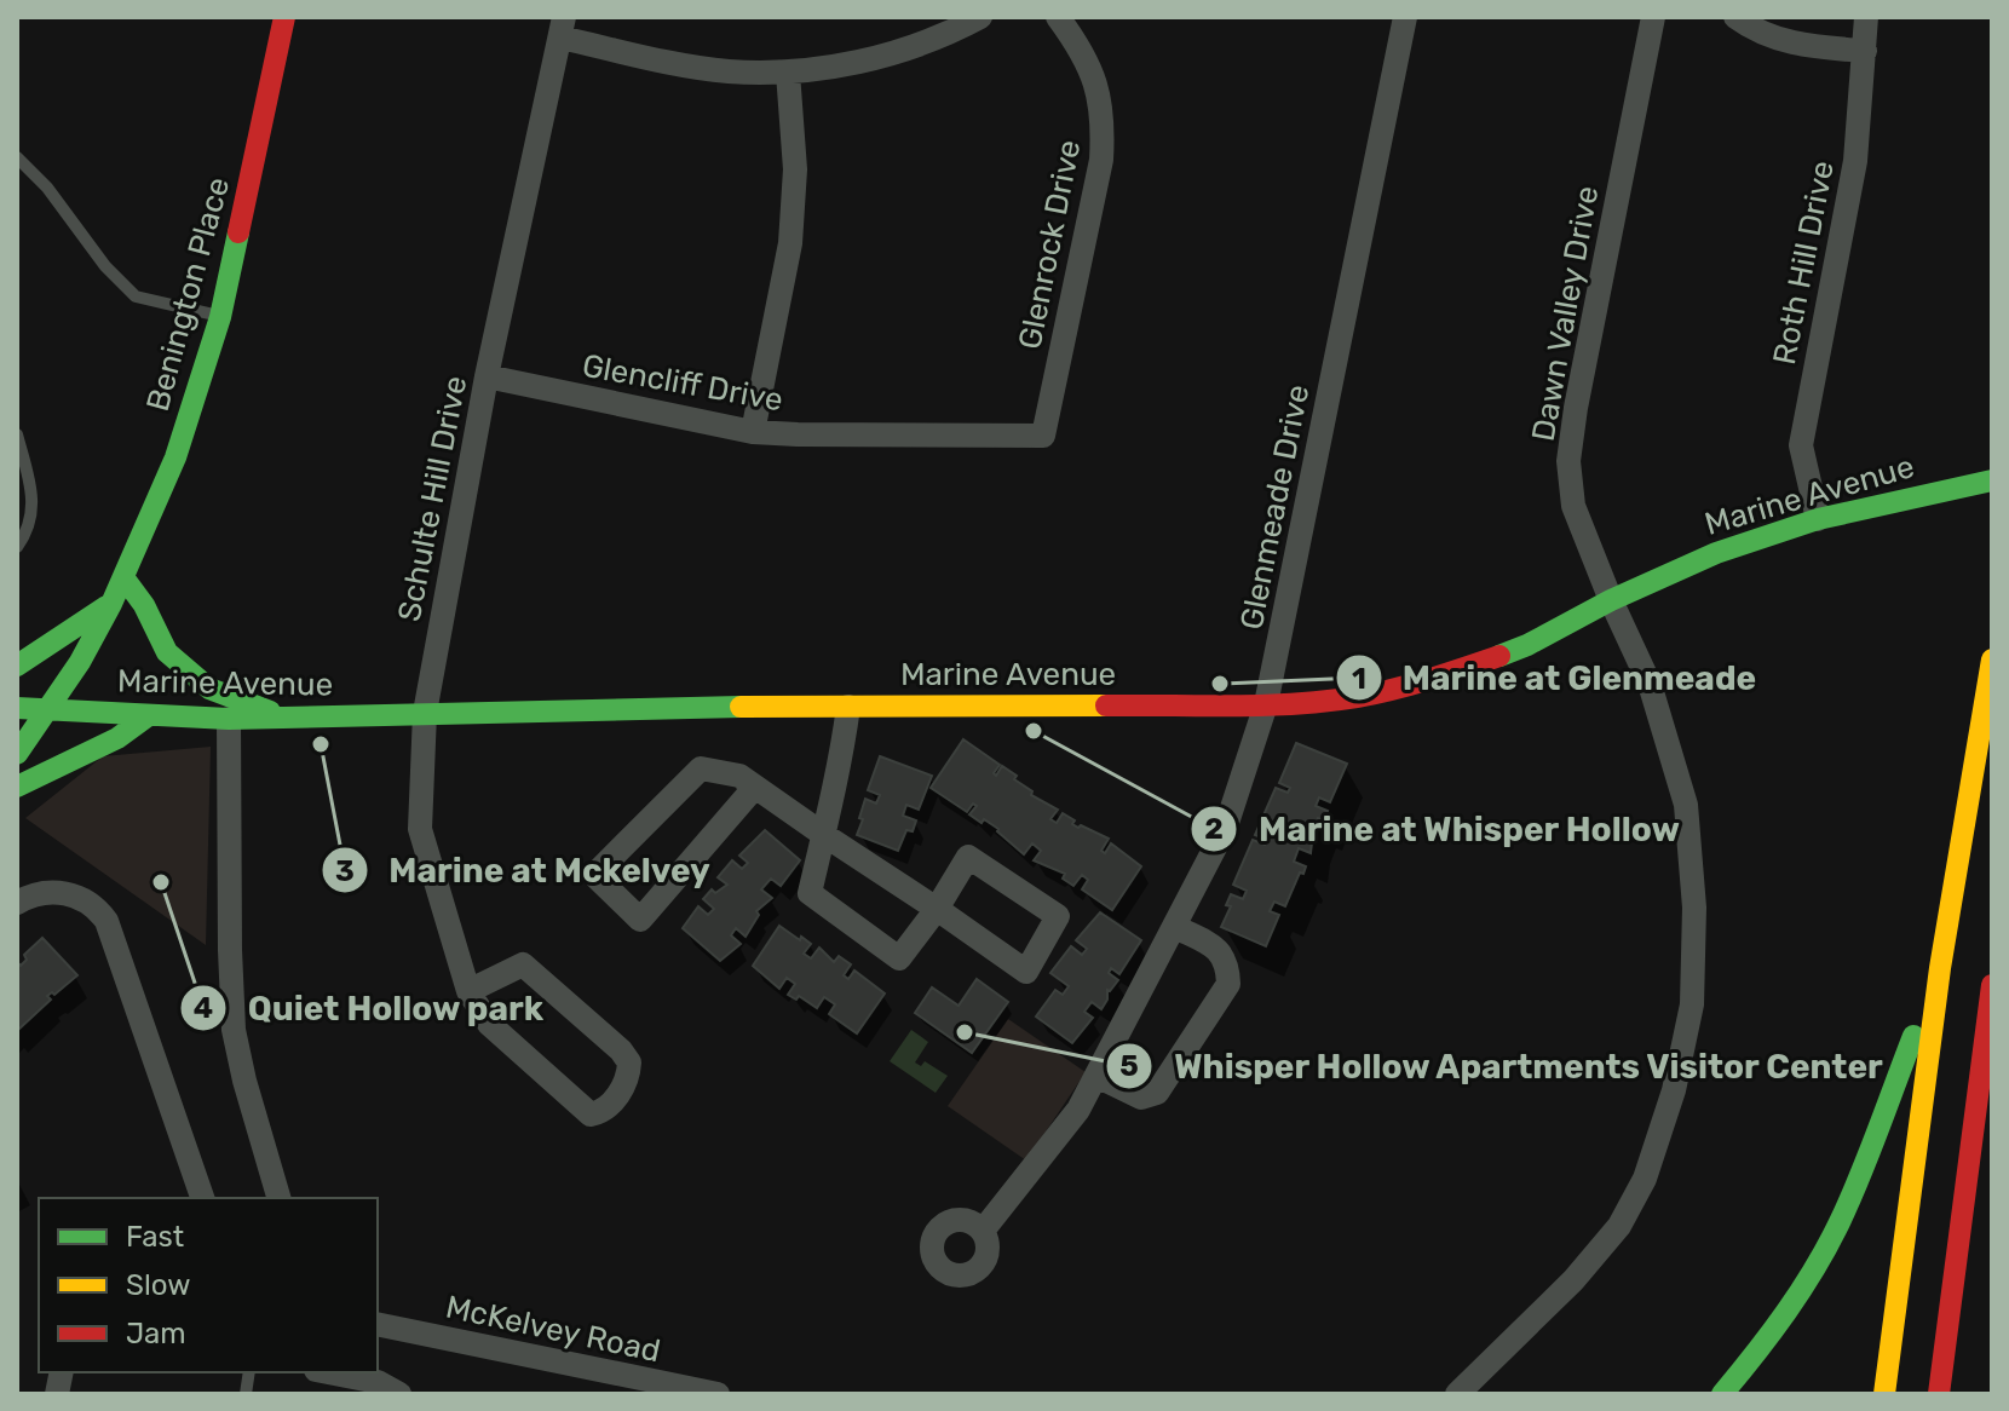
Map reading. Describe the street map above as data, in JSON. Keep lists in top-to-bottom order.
{
  "streets": {
    "main road": ["Benington Place", "Marine Avenue"],
    "street": [
      "Glenrock Drive",
      "Roth Hill Drive",
      "Dawn Valley Drive",
      "Glencliff Drive",
      "Schulte Hill Drive",
      "Glenmeade Drive",
      "McKelvey Road"
    ]
  },
  "crossings": [
    ["Glenrock Drive", "Glencliff Drive"],
    ["Roth Hill Drive", "Marine Avenue"],
    ["Dawn Valley Drive", "Marine Avenue"],
    ["Glencliff Drive", "Schulte Hill Drive"],
    ["Marine Avenue", "Schulte Hill Drive"],
    ["Marine Avenue", "Glenmeade Drive"]
  ],
  "places": [
    "Marine at Glenmeade",
    "Marine at Whisper Hollow",
    "Marine at Mckelvey",
    "Quiet Hollow park",
    "Whisper Hollow Apartments Visitor Center"
  ],
  "legend": ["Fast", "Slow", "Jam"]
}
